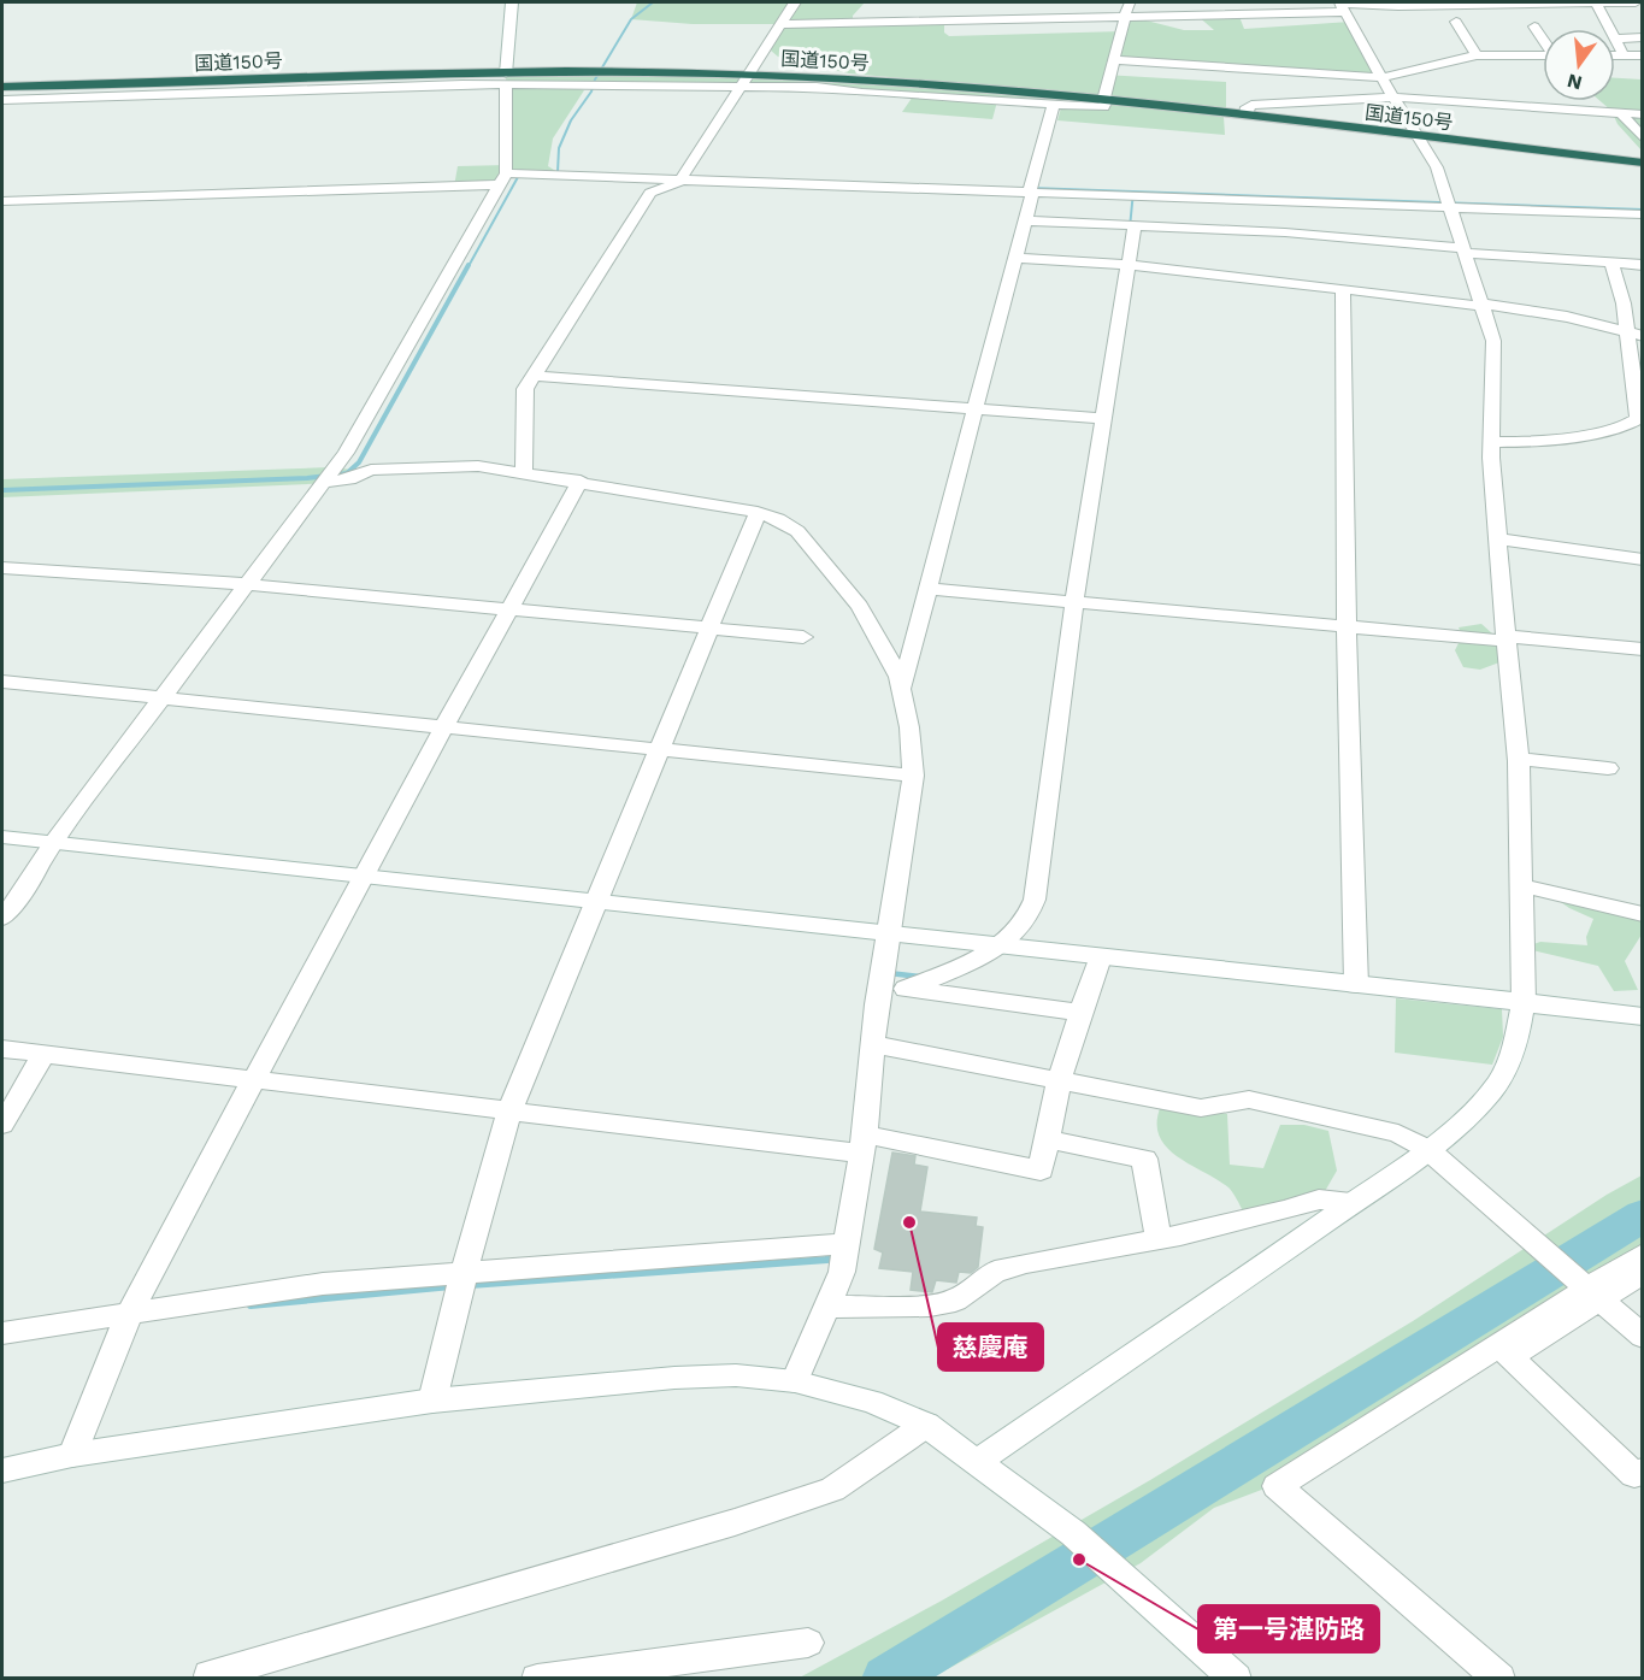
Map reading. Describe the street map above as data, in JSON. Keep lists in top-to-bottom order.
{
  "streets": {
    "highway": ["国道150号"]
  },
  "places": ["慈慶庵", "第一号湛防路"],
  "north": "bottom"
}
